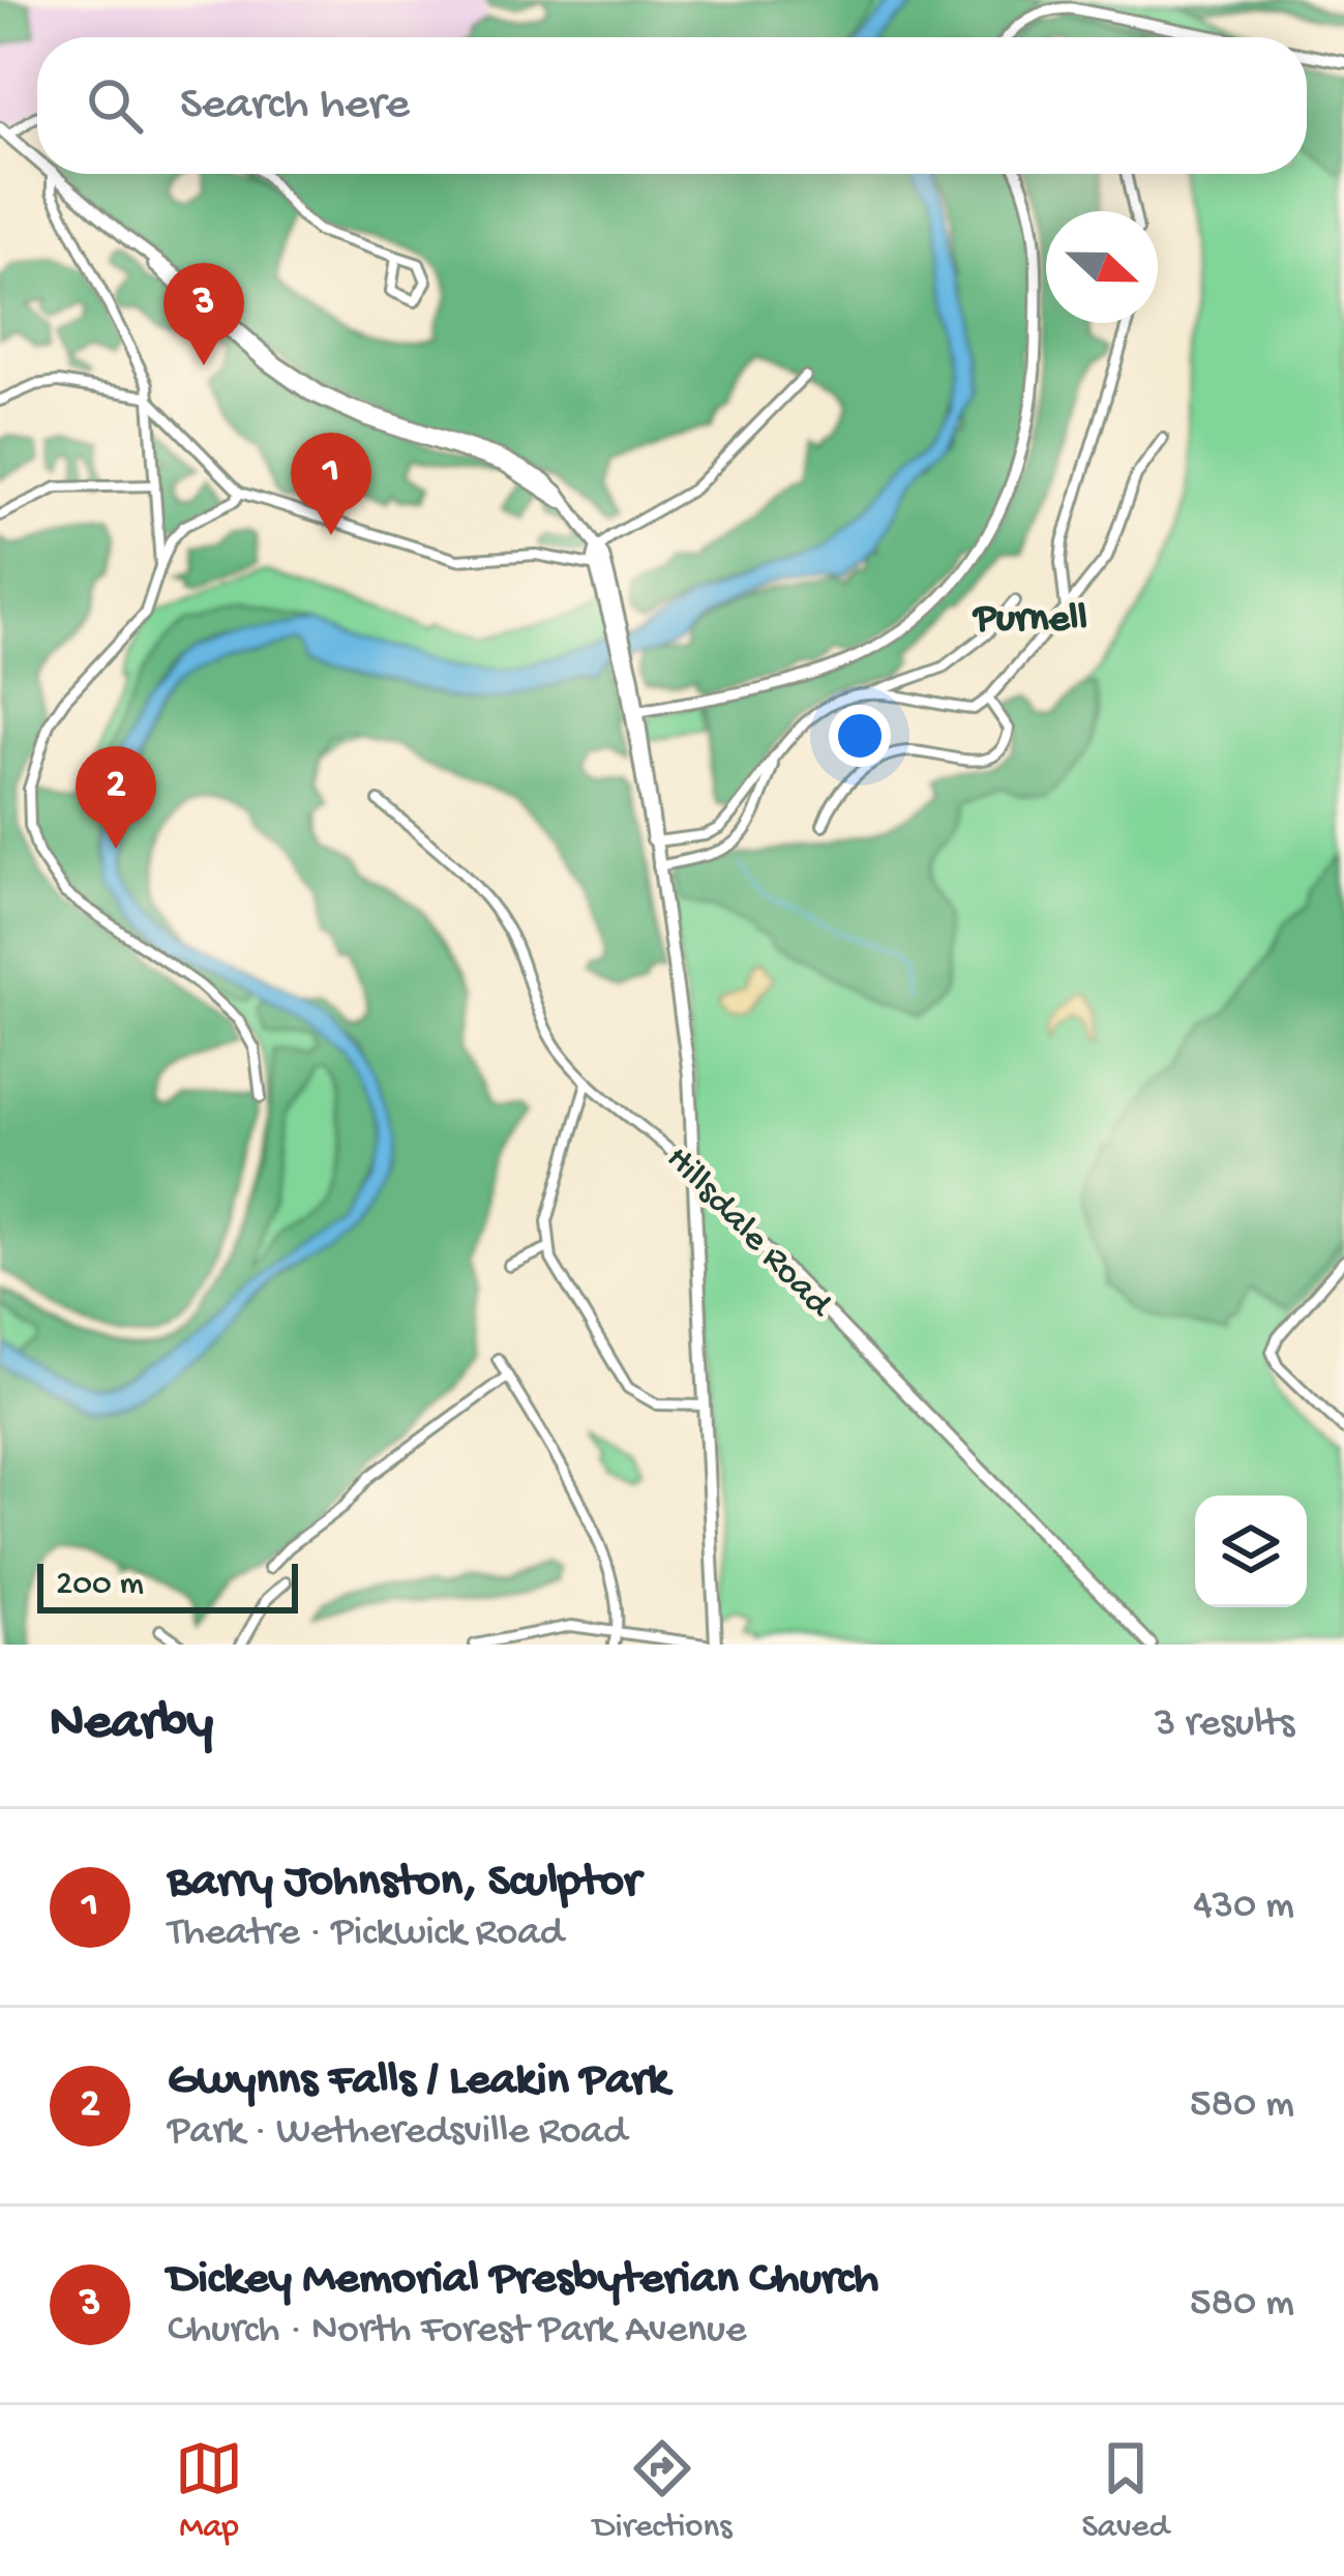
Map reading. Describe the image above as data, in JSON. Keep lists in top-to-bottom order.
{
  "streets": {
    "main road": ["Hillsdale Road"]
  },
  "districts": ["Purnell"],
  "scale_bar": "200 m",
  "north": "right",
  "page": {
    "search": "Search here",
    "pins": ["3", "1", "2"],
    "scale": "200 m",
    "heading": ["Nearby", "3 results"],
    "list": [
      {
        "mark": "1",
        "name": "Barry Johnston, Sculptor",
        "note": "Theatre · Pickwick Road",
        "value": "430 m"
      },
      {
        "mark": "2",
        "name": "Gwynns Falls / Leakin Park",
        "note": "Park · Wetheredsville Road",
        "value": "580 m"
      },
      {
        "mark": "3",
        "name": "Dickey Memorial Presbyterian Church",
        "note": "Church · North Forest Park Avenue",
        "value": "580 m"
      }
    ],
    "nav": ["Map", "Directions", "Saved"]
  }
}
